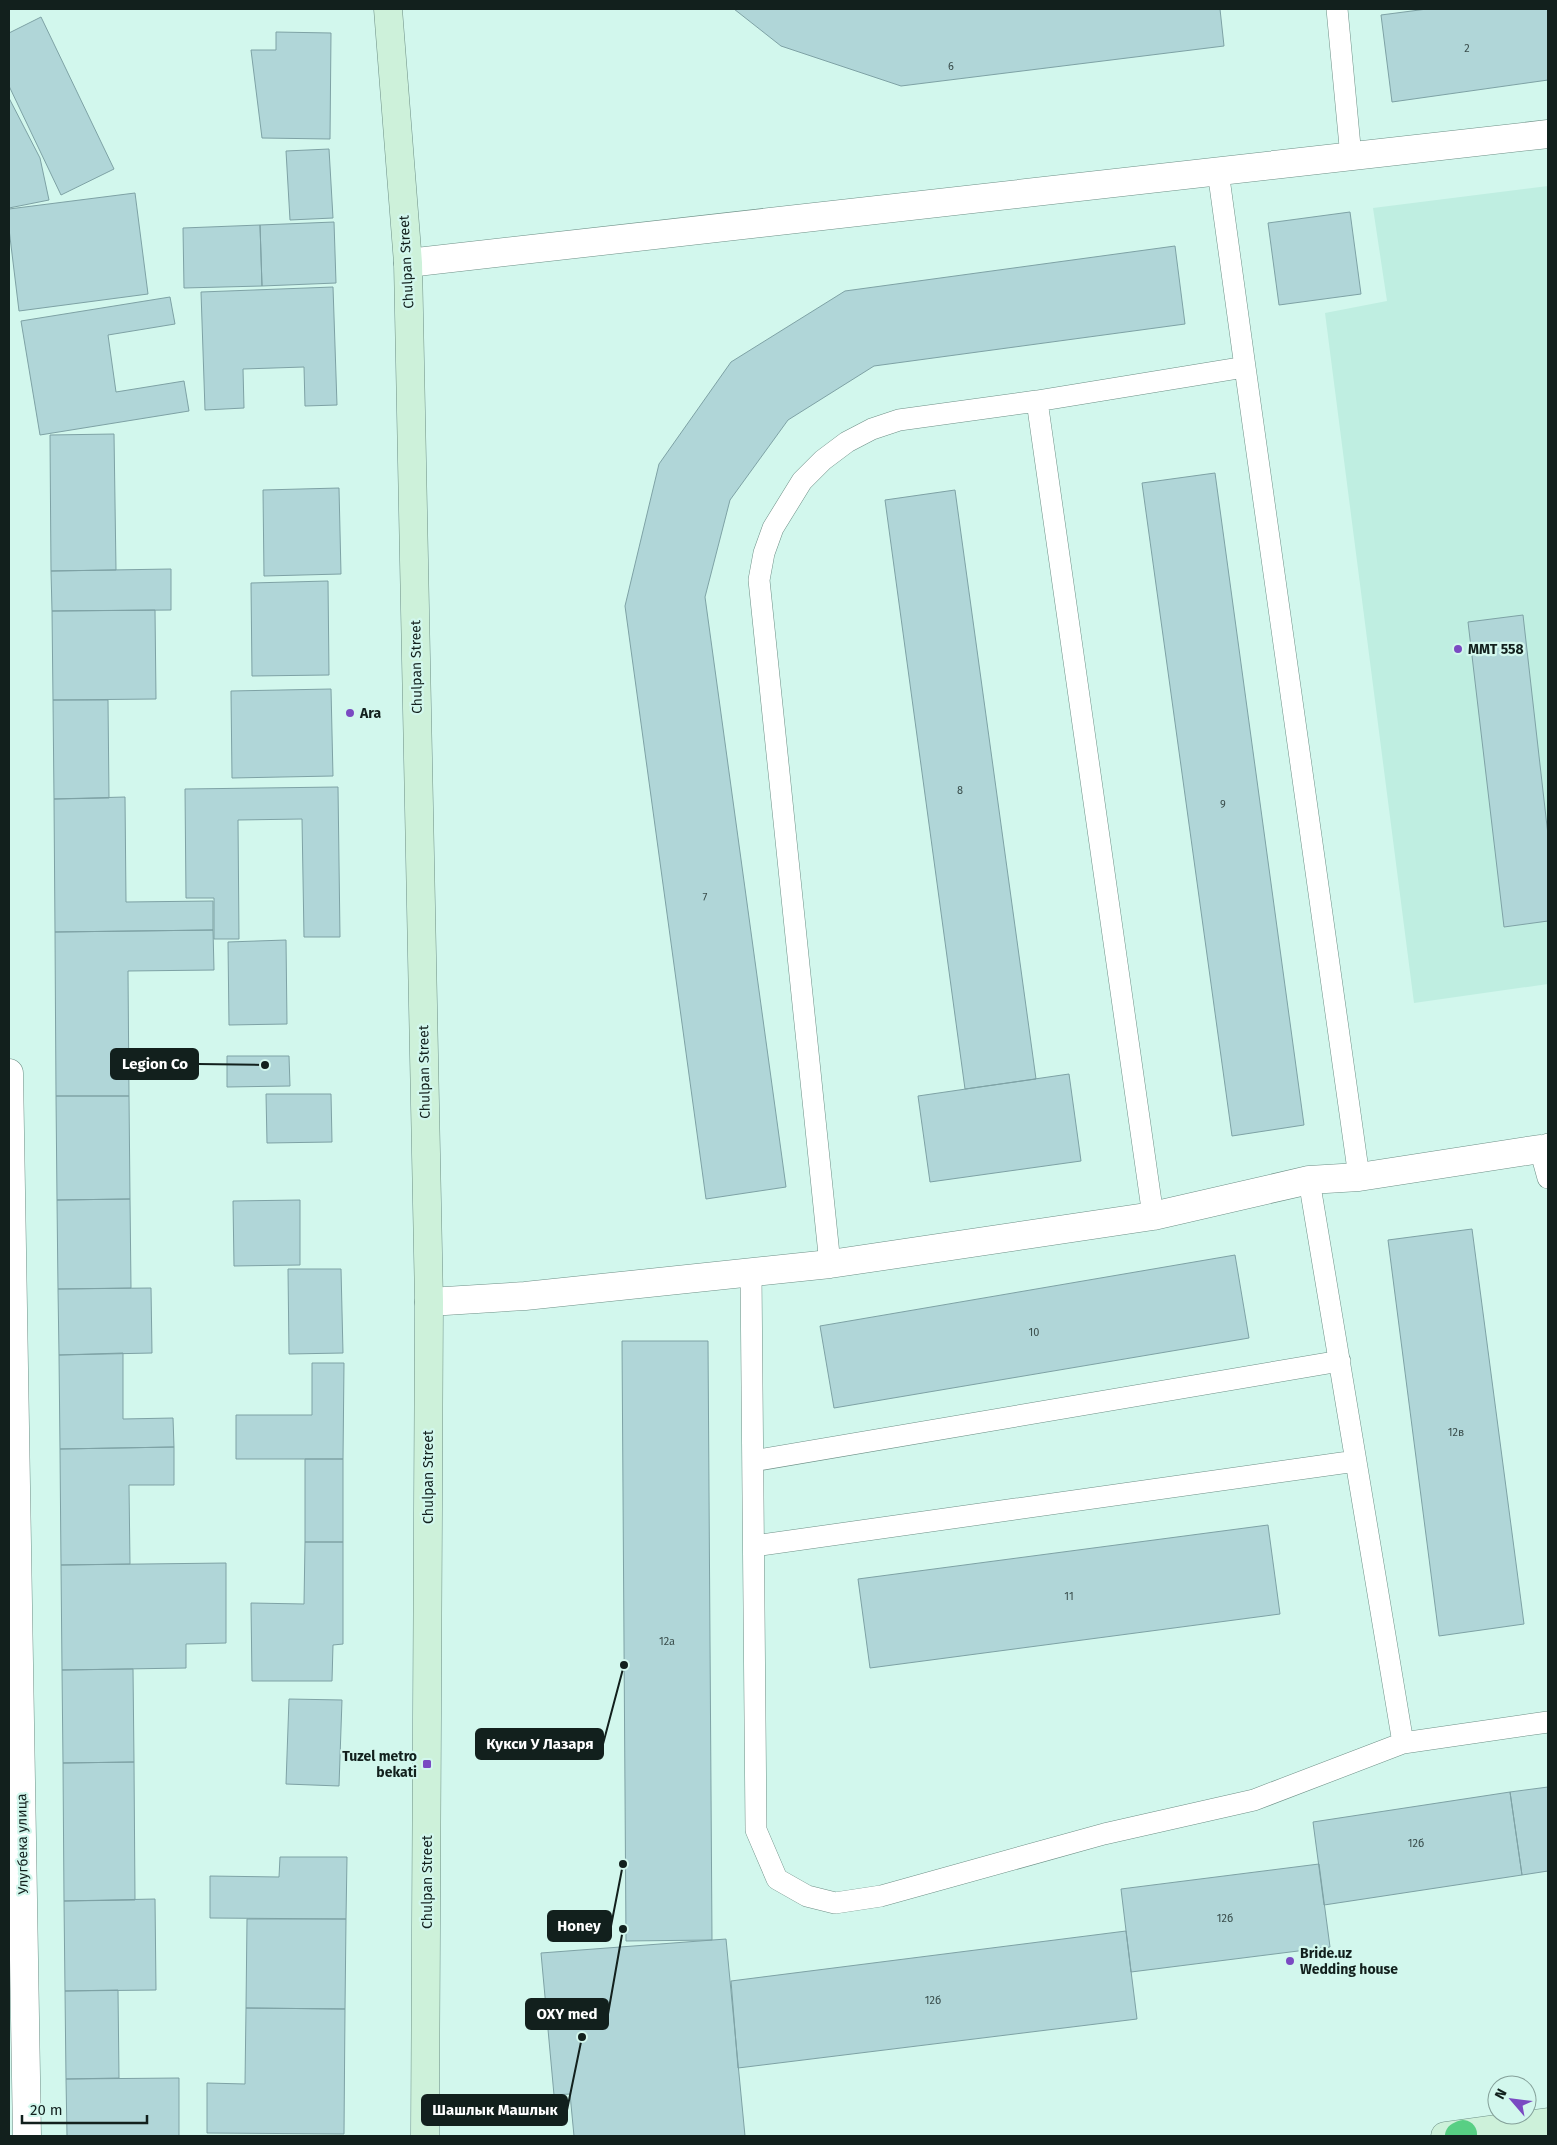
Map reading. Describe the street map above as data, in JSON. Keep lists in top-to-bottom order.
{
  "streets": {
    "main road": ["Chulpan Street"],
    "street": ["Улугбека улица"]
  },
  "places": {
    "other": [
      "MMT 558",
      "Ara",
      "Legion Co",
      "Кукси У Лазаря",
      "Honey",
      "OXY med",
      "Bride.uz Wedding house",
      "Шашлык Машлык"
    ],
    "transit": ["Tuzel metro bekati"]
  },
  "house_numbers": [
    "2",
    "6",
    "8",
    "9",
    "7",
    "10",
    "12в",
    "11",
    "12а",
    "12б",
    "12б",
    "12б"
  ],
  "scale_bar": "20 m",
  "north": "top left"
}
